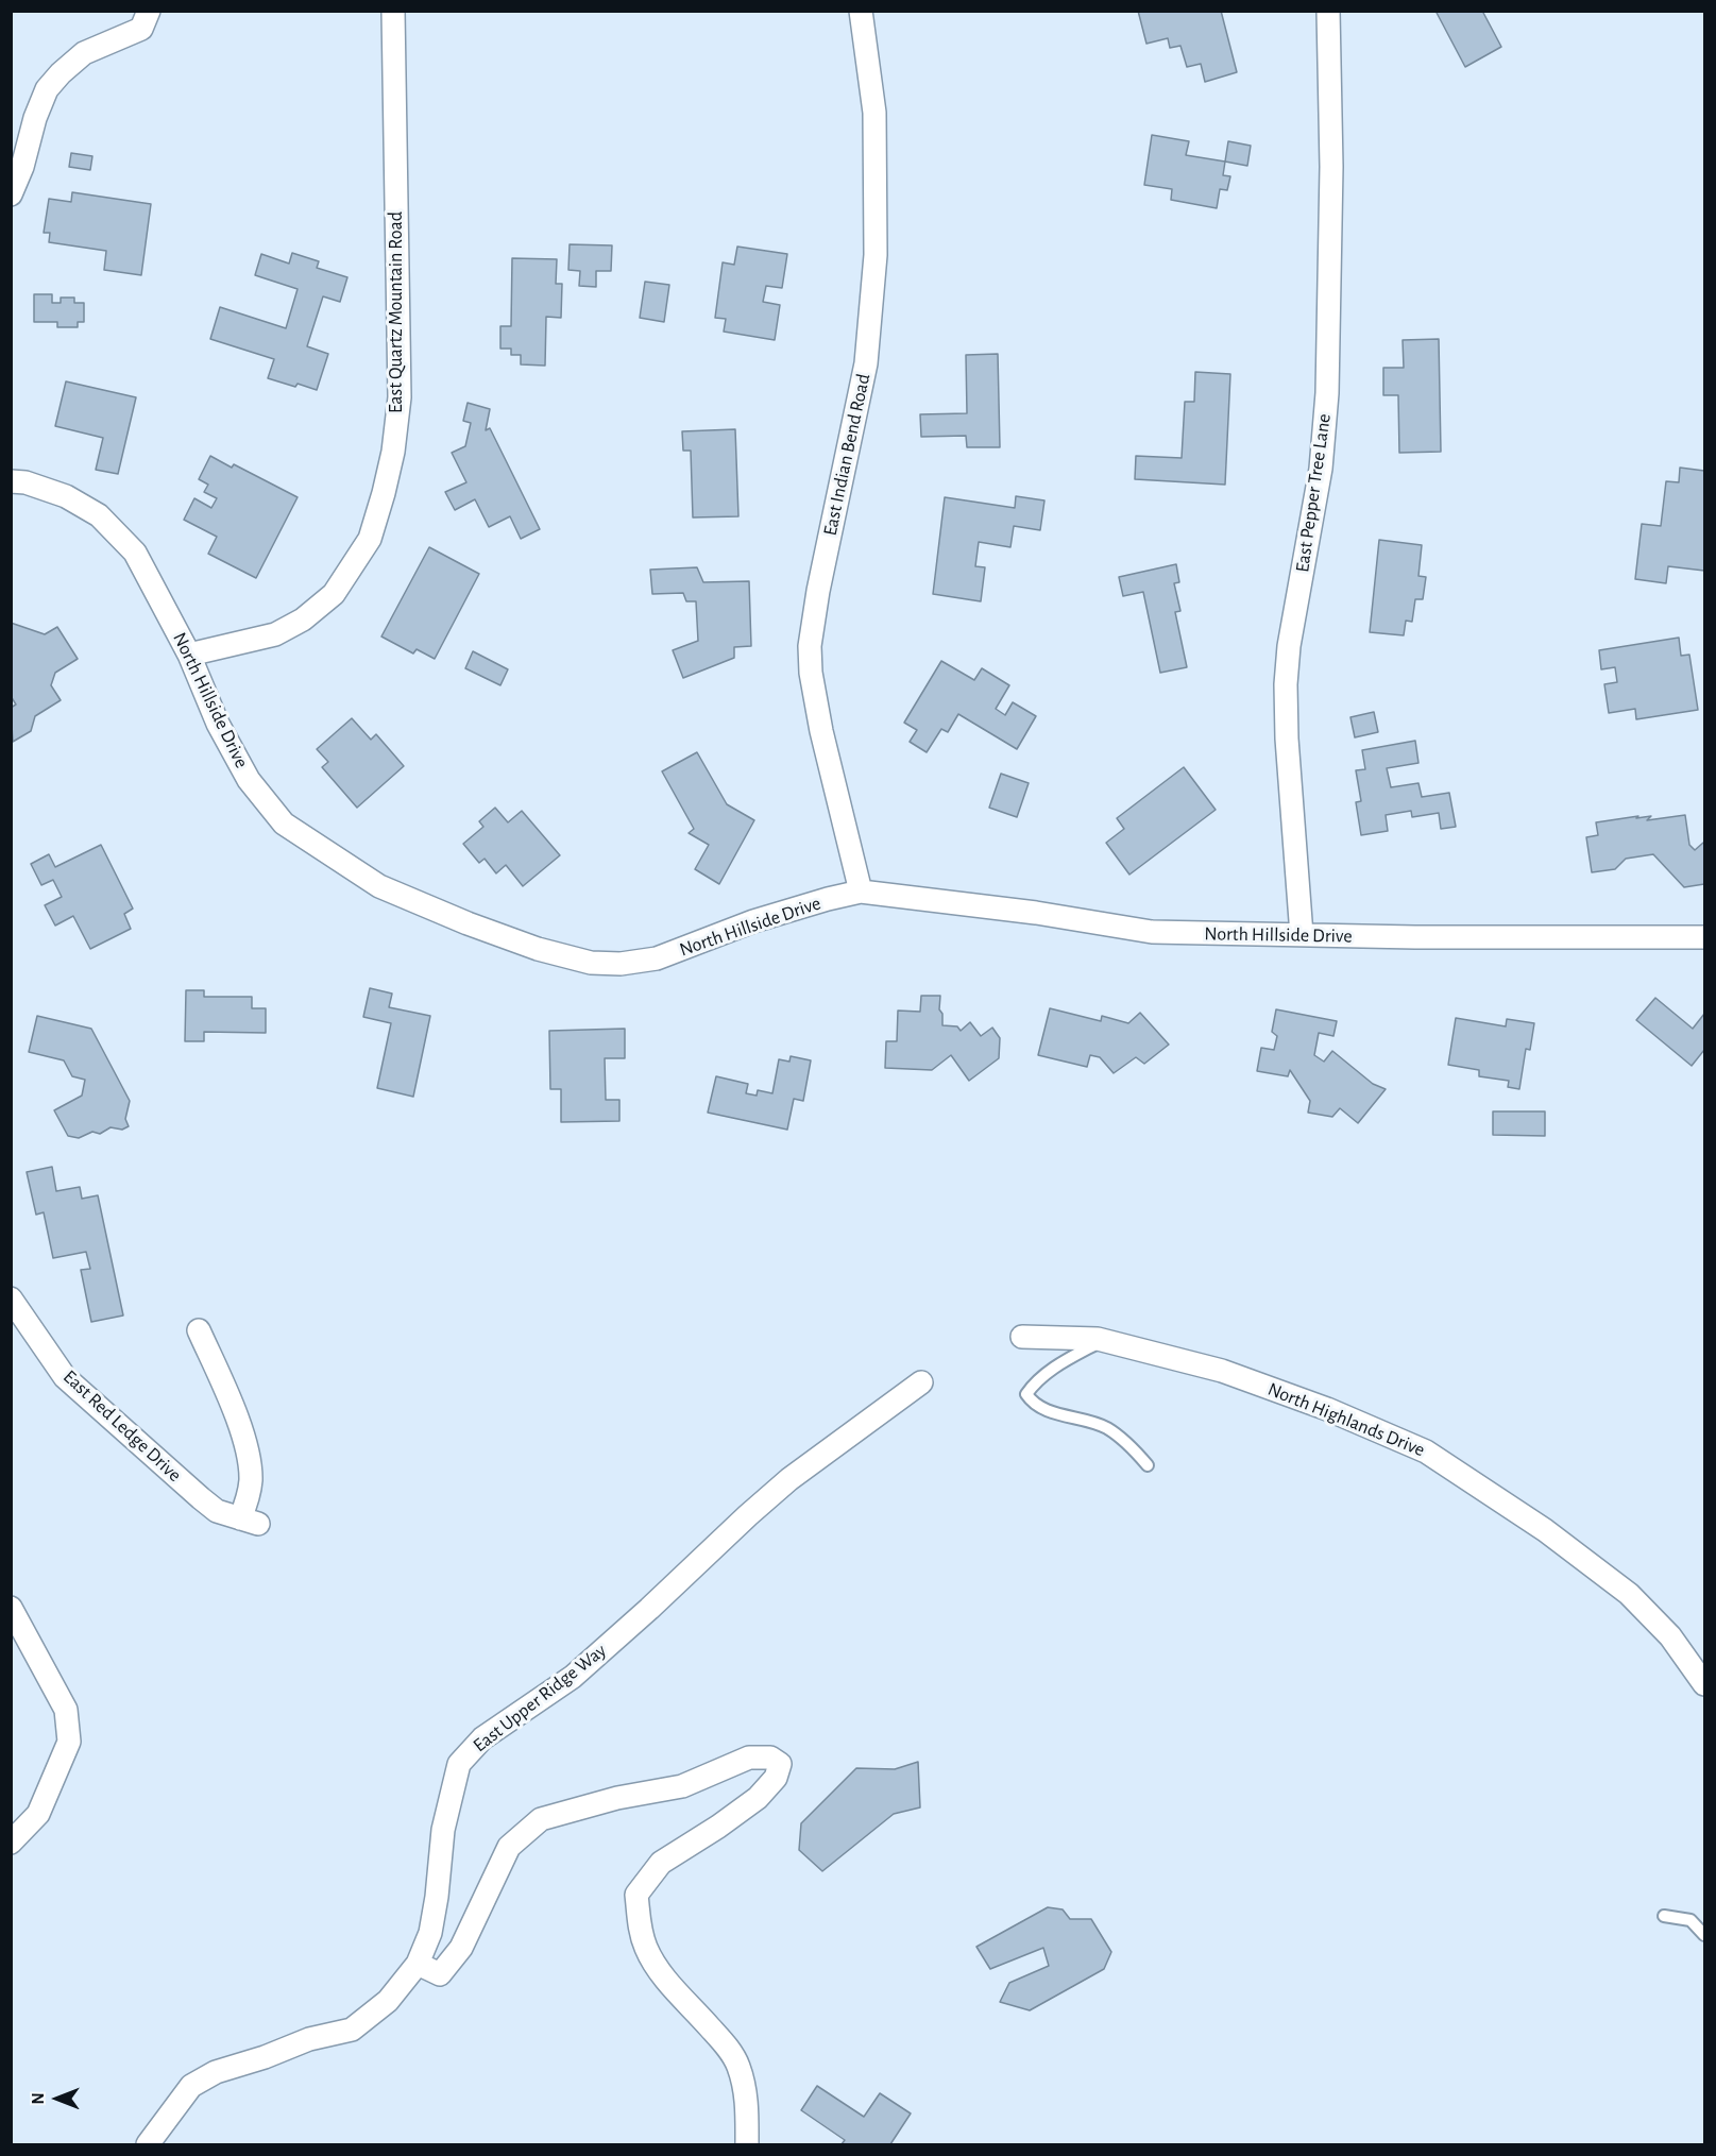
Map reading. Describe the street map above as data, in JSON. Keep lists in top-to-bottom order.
{
  "streets": {
    "street": [
      "East Quartz Mountain Road",
      "East Indian Bend Road",
      "East Pepper Tree Lane",
      "North Hillside Drive",
      "North Highlands Drive",
      "East Red Ledge Drive",
      "East Upper Ridge Way"
    ]
  },
  "crossings": [
    ["East Quartz Mountain Road", "North Hillside Drive"],
    ["East Indian Bend Road", "North Hillside Drive"],
    ["East Pepper Tree Lane", "North Hillside Drive"]
  ],
  "north": "left"
}
